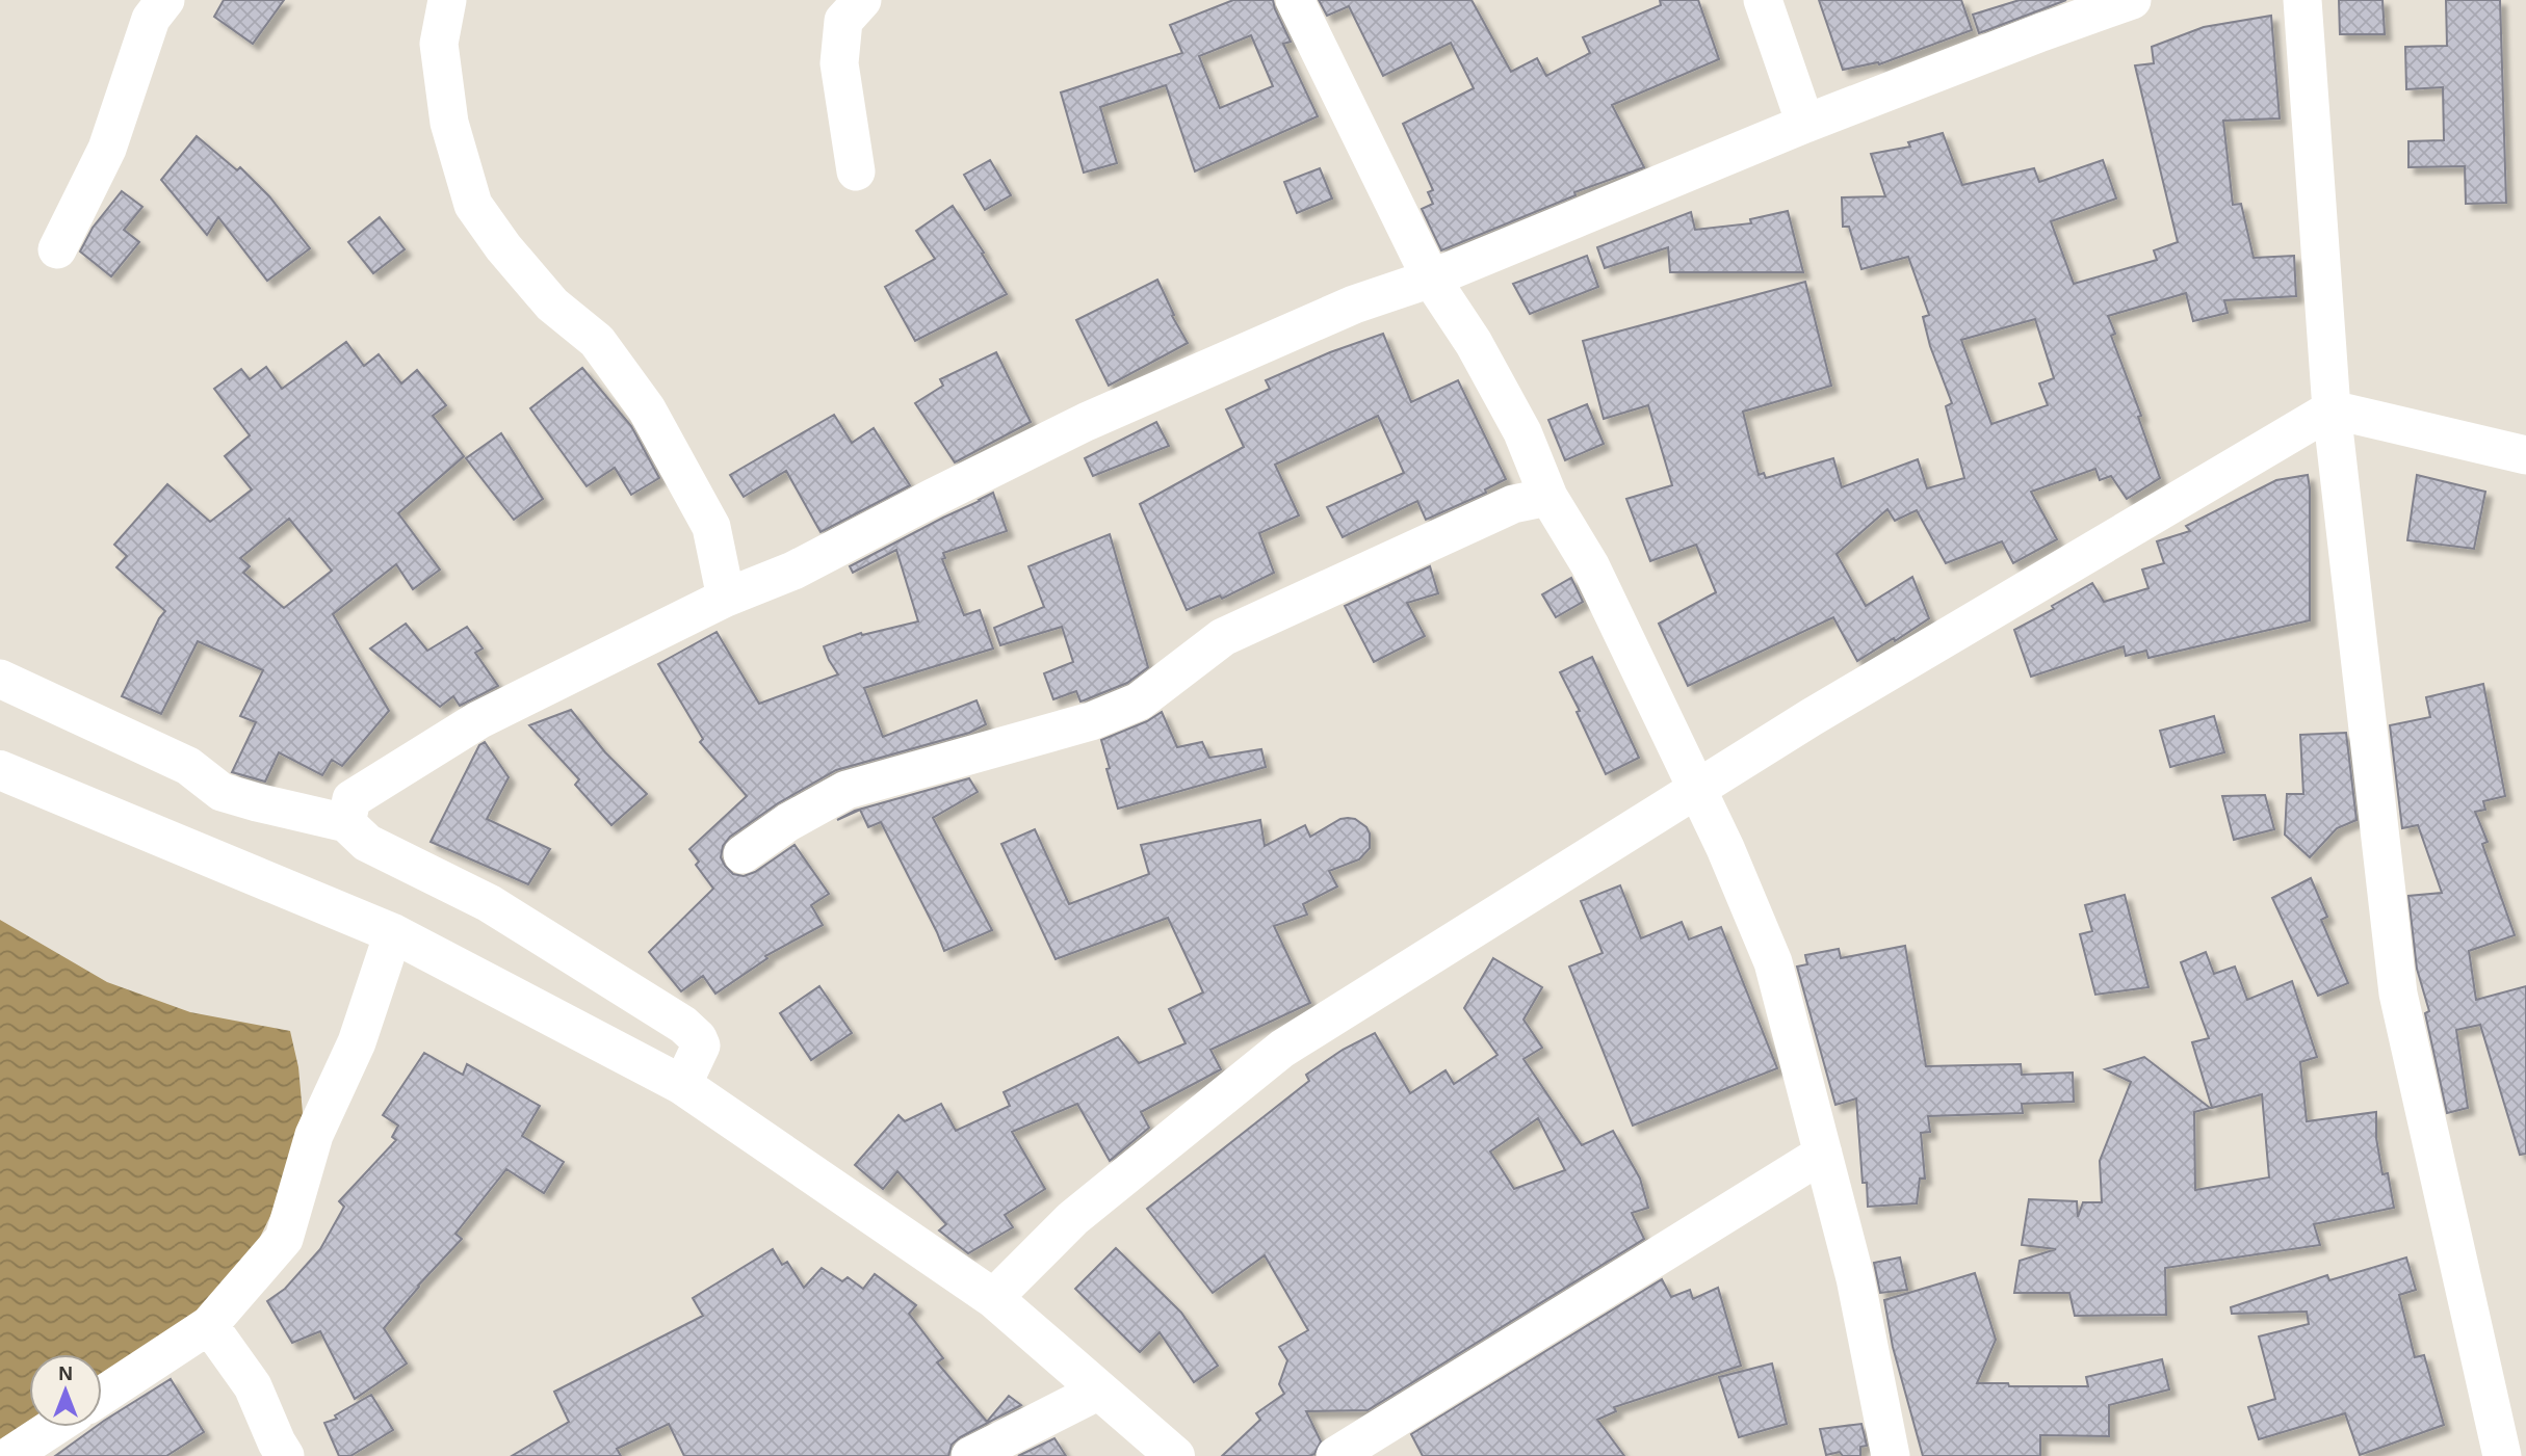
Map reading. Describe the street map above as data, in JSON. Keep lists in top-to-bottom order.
{
  "north": "top"
}
